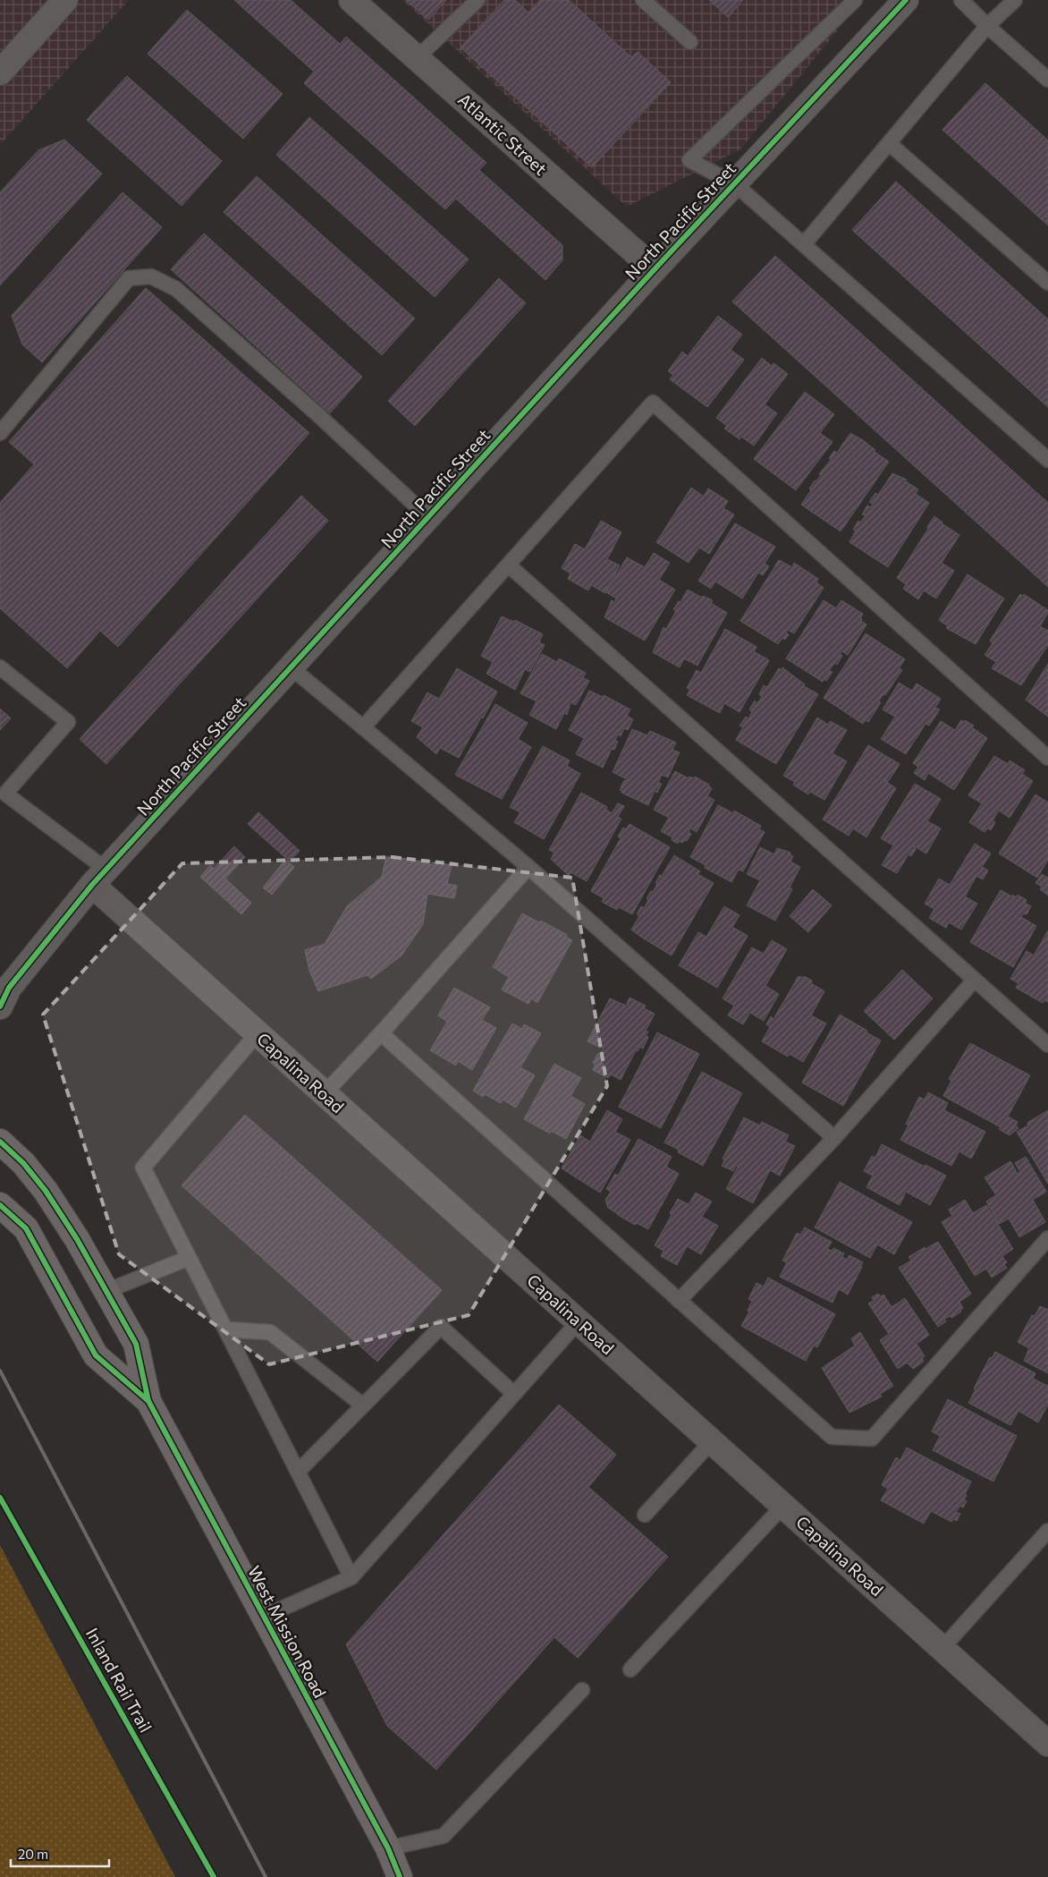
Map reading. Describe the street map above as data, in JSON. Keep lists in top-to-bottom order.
{
  "streets": {
    "main road": ["West Mission Road"],
    "street": ["Atlantic Street", "North Pacific Street", "Capalina Road"],
    "cycle path": ["Inland Rail Trail"]
  },
  "crossings": [
    ["Atlantic Street", "North Pacific Street"],
    ["North Pacific Street", "Capalina Road"]
  ],
  "scale_bar": "20 m"
}
